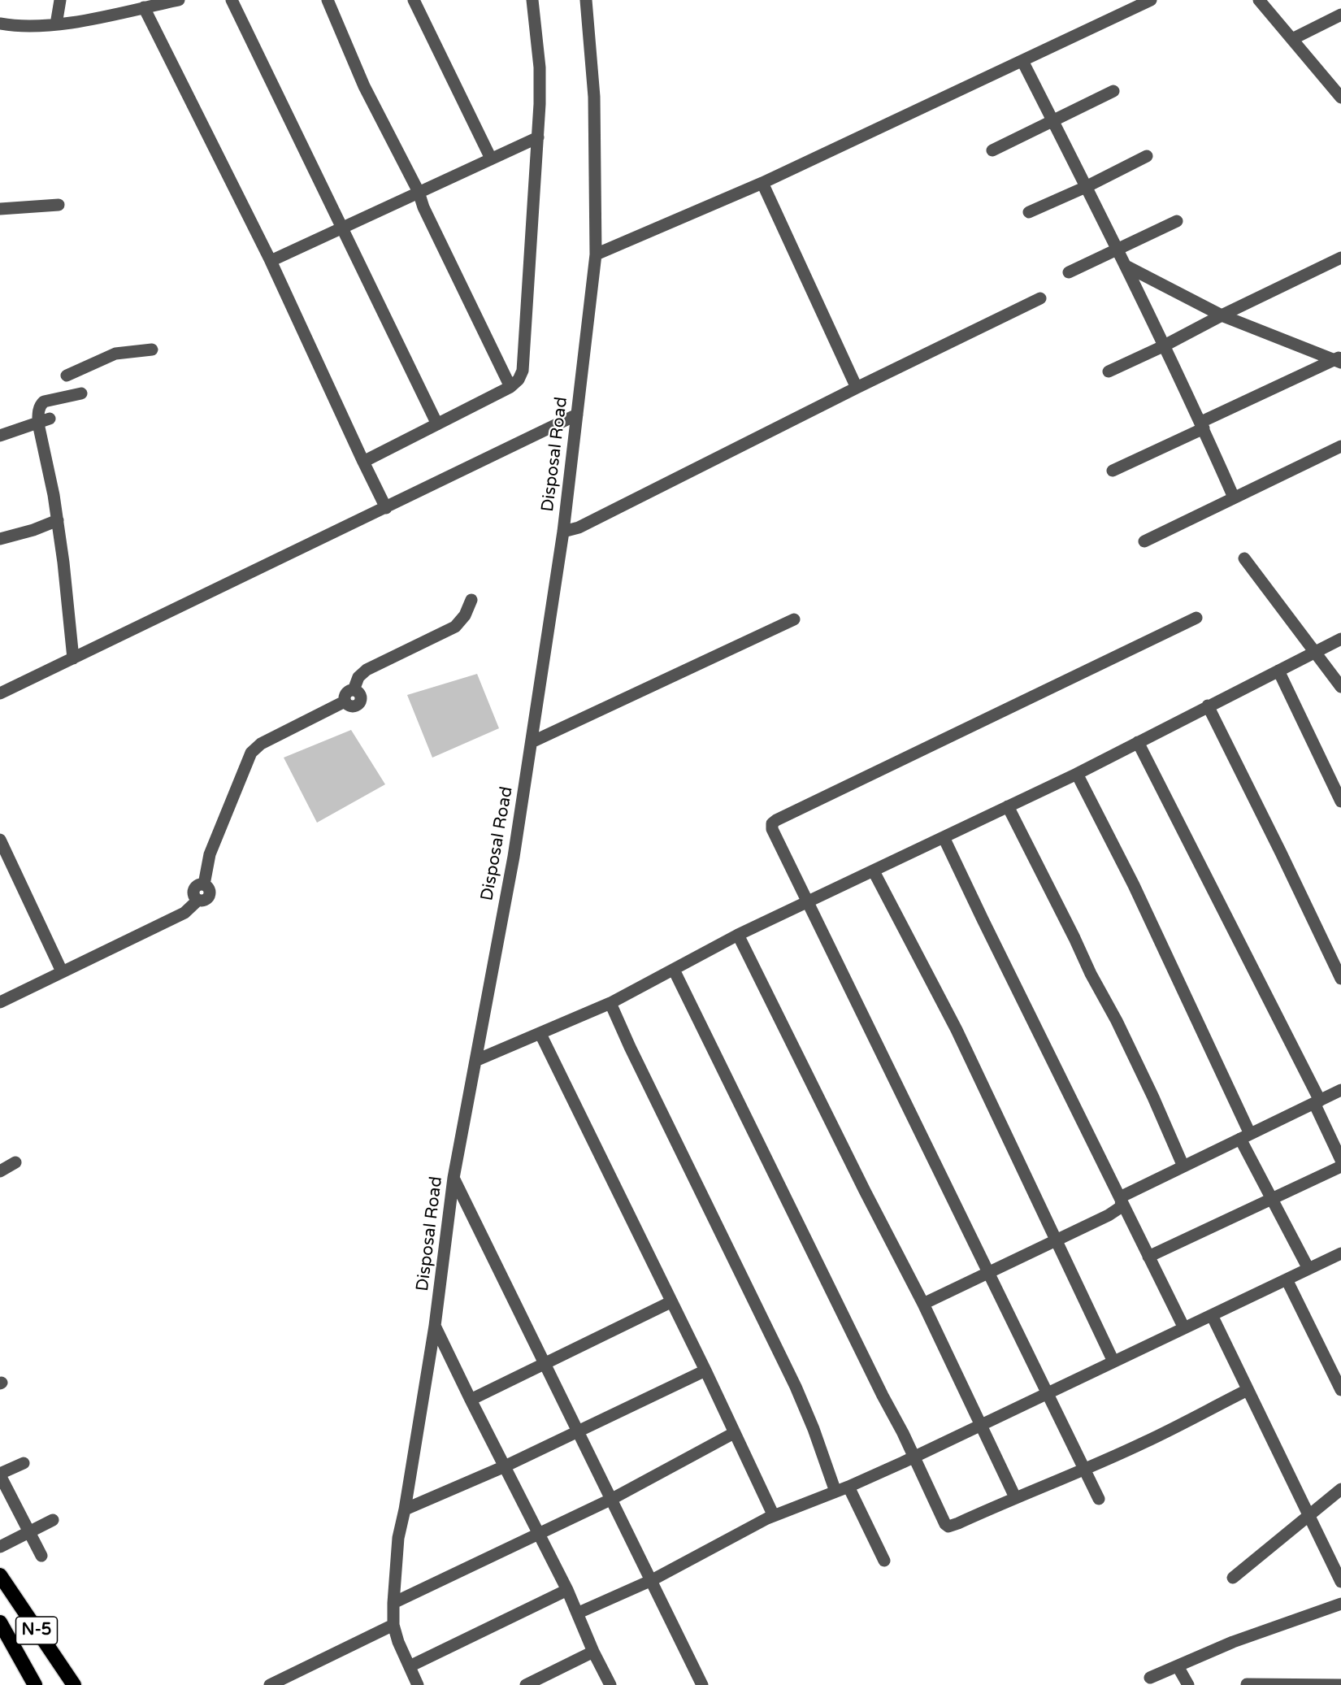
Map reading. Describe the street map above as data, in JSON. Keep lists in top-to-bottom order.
{
  "streets": {
    "highway": ["N-5"],
    "street": ["Disposal Road"]
  }
}
